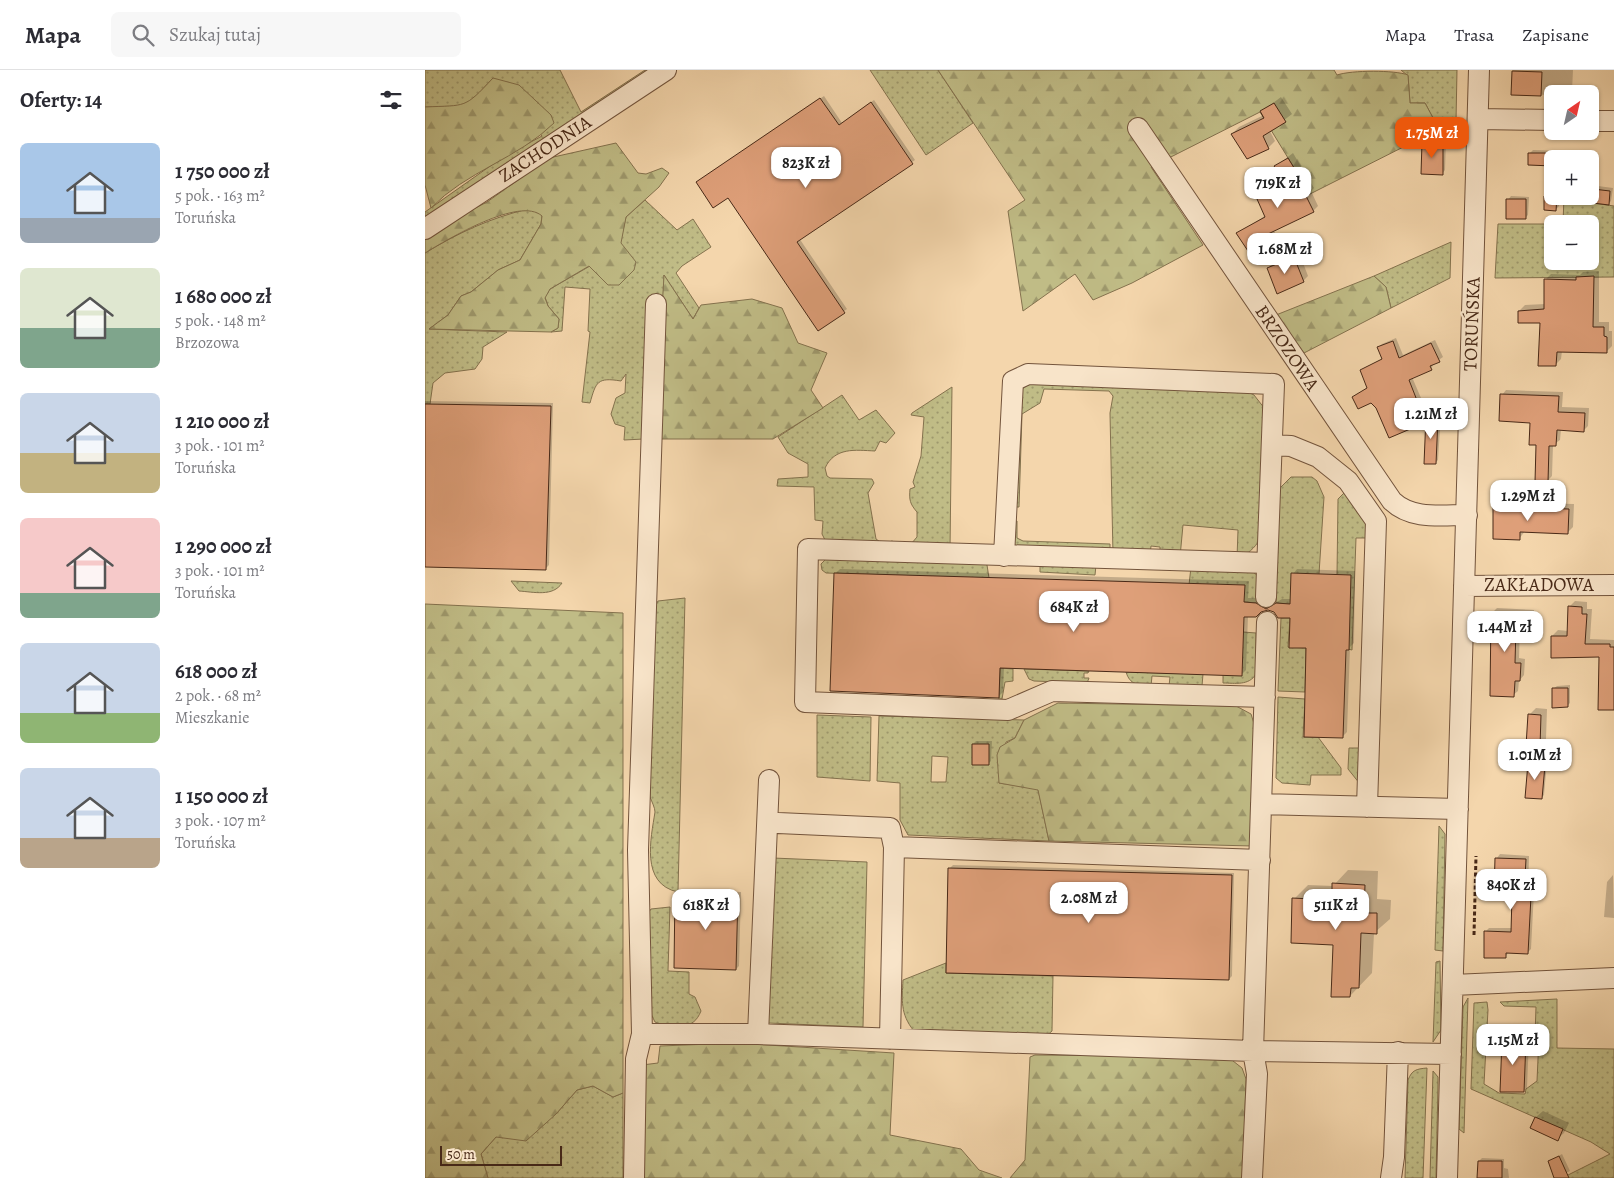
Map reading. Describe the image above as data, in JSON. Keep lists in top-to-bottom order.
{
  "streets": {
    "street": [
      "ZACHODNIA",
      "TORUŃSKA",
      "BRZOZOWA",
      "ZAKŁADOWA"
    ]
  },
  "crossings": [
    ["TORUŃSKA", "BRZOZOWA"],
    ["TORUŃSKA", "ZAKŁADOWA"]
  ],
  "scale_bar": "50 m",
  "north": "top right",
  "page": {
    "header": "Mapa",
    "search": "Szukaj tutaj",
    "nav": ["Mapa", "Trasa", "Zapisane"],
    "heading": "Oferty: 14",
    "map_buttons": ["+", "−"],
    "price": [
      "1.75M zł",
      "823K zł",
      "719K zł",
      "1.68M zł",
      "1.21M zł",
      "1.29M zł",
      "684K zł",
      "1.44M zł",
      "1.01M zł",
      "840K zł",
      "2.08M zł",
      "618K zł",
      "511K zł",
      "1.15M zł"
    ],
    "list": [
      {
        "name": "1 750 000 zł",
        "note": "5 pok. · 163 m² · Toruńska"
      },
      {
        "name": "1 680 000 zł",
        "note": "5 pok. · 148 m² · Brzozowa"
      },
      {
        "name": "1 210 000 zł",
        "note": "3 pok. · 101 m² · Toruńska"
      },
      {
        "name": "1 290 000 zł",
        "note": "3 pok. · 101 m² · Toruńska"
      },
      {
        "name": "618 000 zł",
        "note": "2 pok. · 68 m² · Mieszkanie"
      },
      {
        "name": "1 150 000 zł",
        "note": "3 pok. · 107 m² · Toruńska"
      }
    ],
    "scale": "50 m"
  }
}
